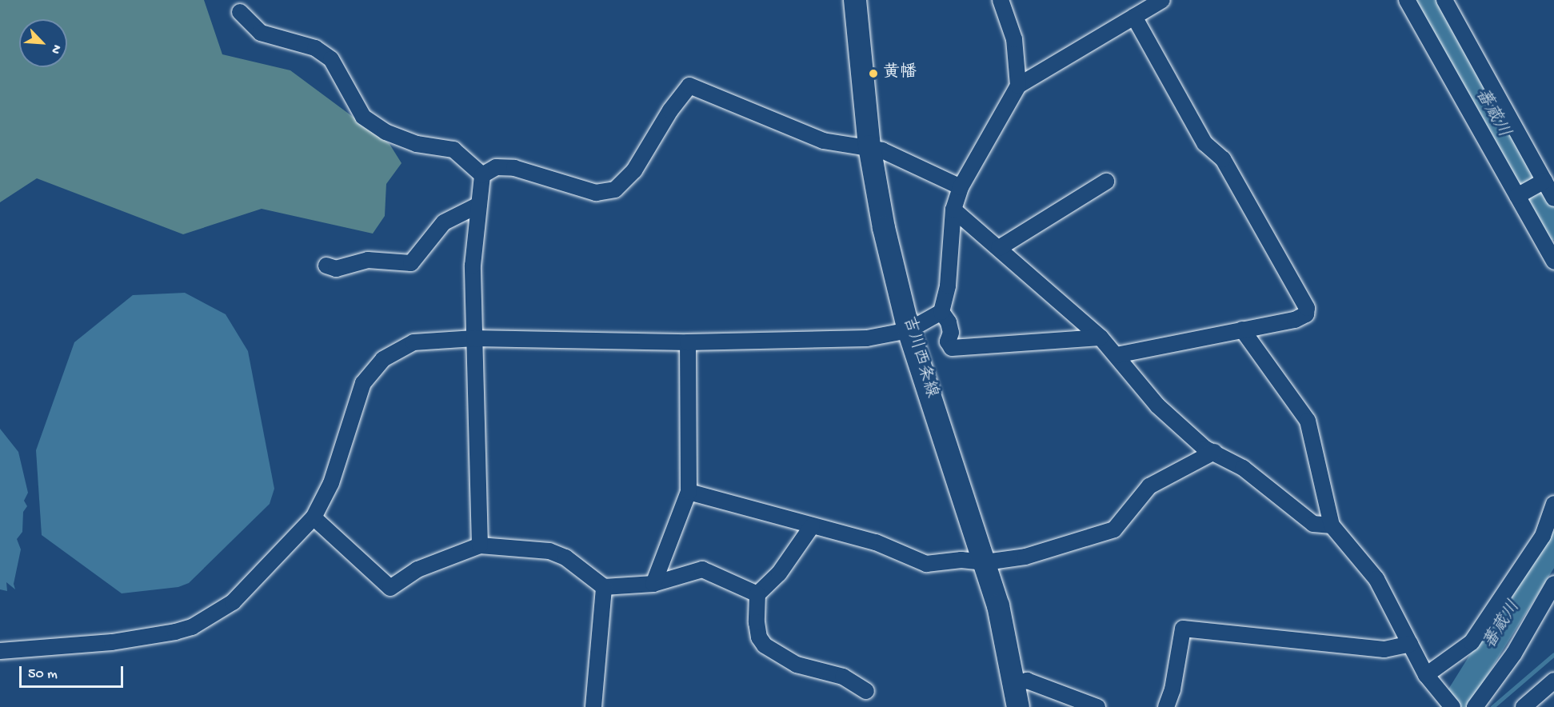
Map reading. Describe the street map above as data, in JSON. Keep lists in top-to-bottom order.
{
  "streets": {
    "main road": ["吉川西条線"]
  },
  "water": ["蕃蔵川"],
  "places": ["黄幡"],
  "scale_bar": "50 m",
  "north": "bottom right"
}
